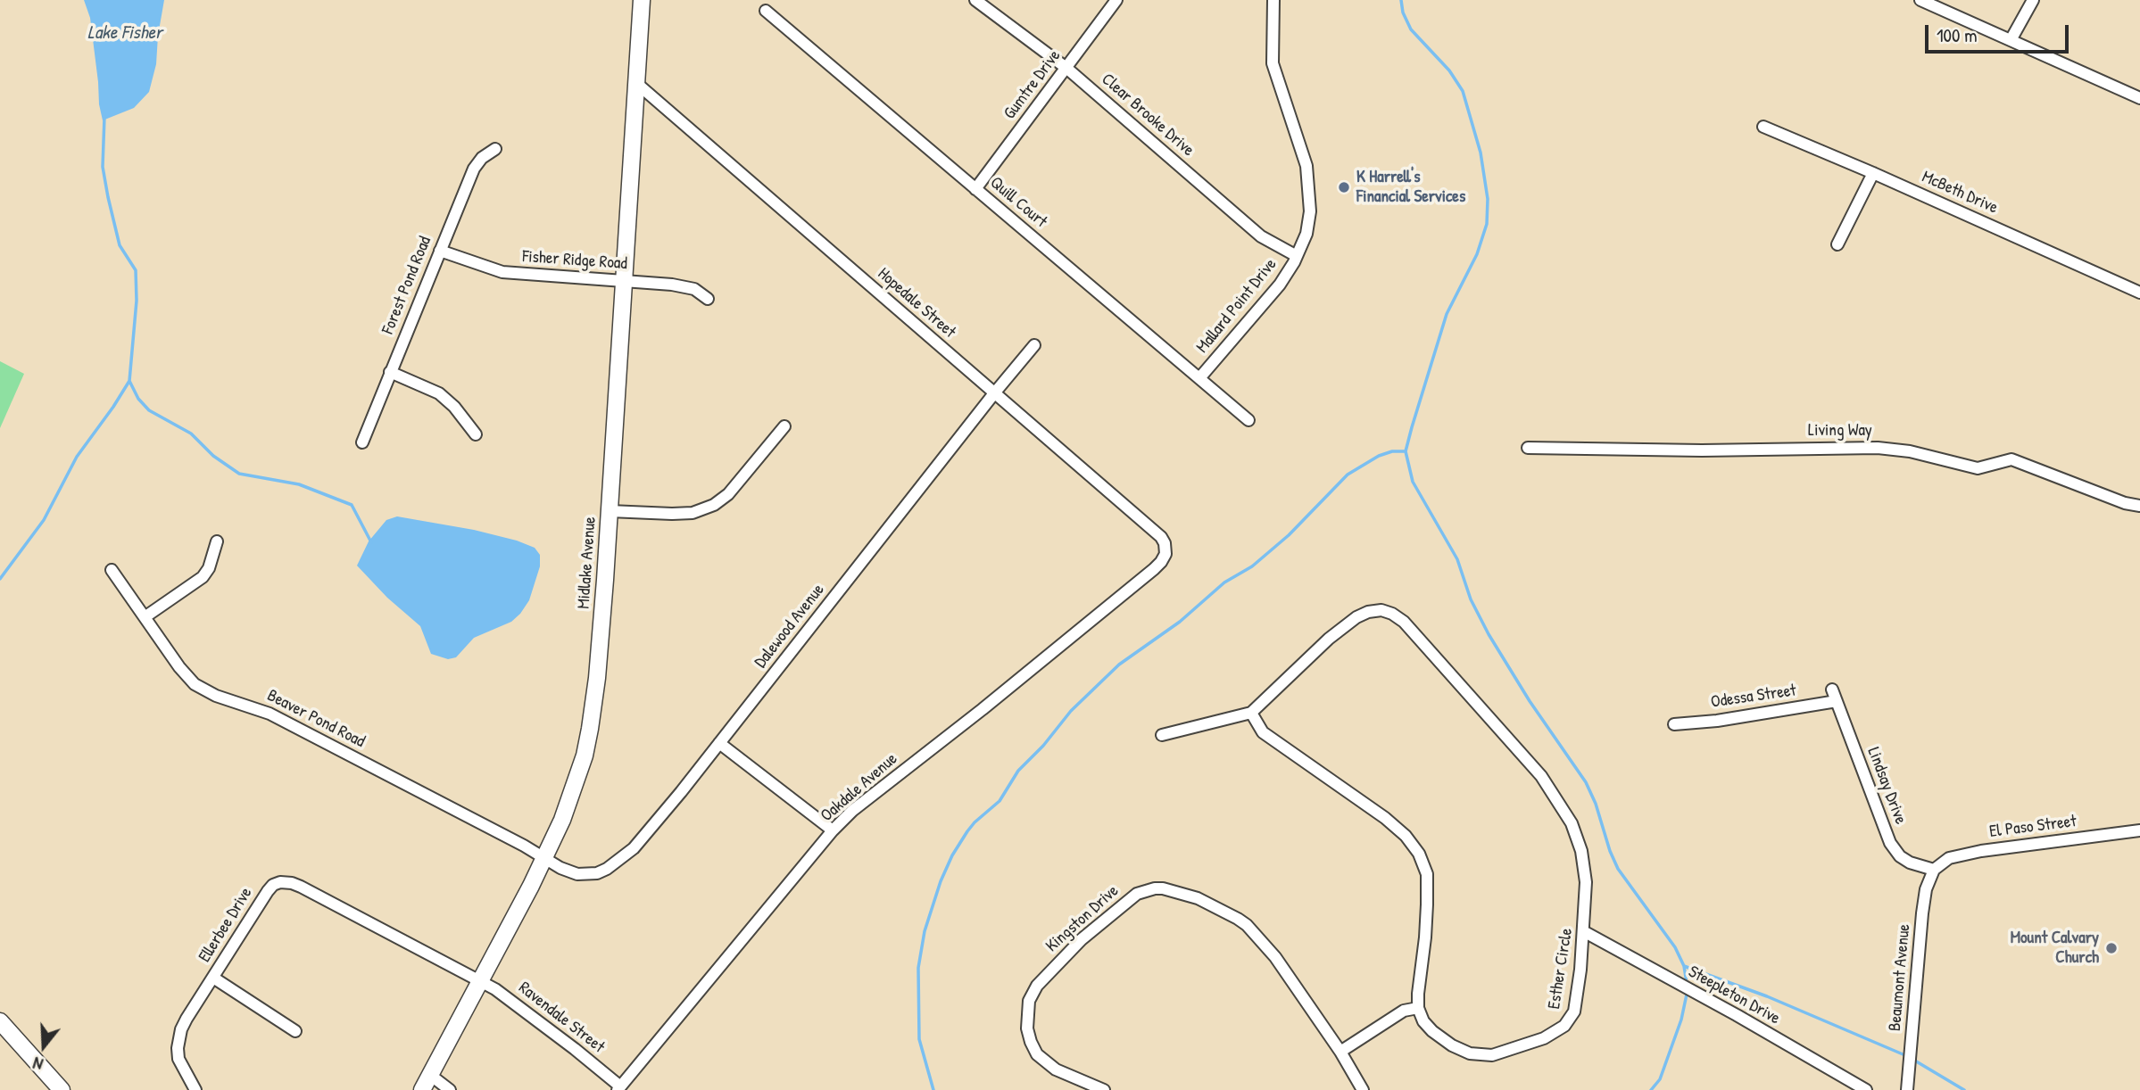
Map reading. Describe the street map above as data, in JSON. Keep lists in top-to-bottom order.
{
  "streets": {
    "street": [
      "Gumtre Drive",
      "Clear Brooke Drive",
      "McBeth Drive",
      "Quill Court",
      "Fisher Ridge Road",
      "Forest Pond Road",
      "Hopedale Street",
      "Mallard Point Drive",
      "Living Way",
      "Midlake Avenue",
      "Dalewood Avenue",
      "Odessa Street",
      "Beaver Pond Road",
      "Lindsay Drive",
      "Oakdale Avenue",
      "El Paso Street",
      "Kingston Drive",
      "Ellerbee Drive",
      "Esther Circle",
      "Beaumont Avenue",
      "Steepleton Drive",
      "Ravendale Street"
    ]
  },
  "crossings": [
    ["Gumtre Drive", "Clear Brooke Drive"],
    ["Gumtre Drive", "Quill Court"],
    ["Clear Brooke Drive", "Mallard Point Drive"],
    ["Quill Court", "Mallard Point Drive"],
    ["Fisher Ridge Road", "Forest Pond Road"],
    ["Fisher Ridge Road", "Midlake Avenue"],
    ["Hopedale Street", "Midlake Avenue"],
    ["Hopedale Street", "Dalewood Avenue"],
    ["Hopedale Street", "Oakdale Avenue"],
    ["Midlake Avenue", "Dalewood Avenue"],
    ["Midlake Avenue", "Beaver Pond Road"],
    ["Midlake Avenue", "Ellerbee Drive"],
    ["Midlake Avenue", "Ravendale Street"],
    ["Dalewood Avenue", "Beaver Pond Road"],
    ["Odessa Street", "Lindsay Drive"],
    ["Lindsay Drive", "El Paso Street"],
    ["Lindsay Drive", "Beaumont Avenue"],
    ["Oakdale Avenue", "Ravendale Street"],
    ["El Paso Street", "Beaumont Avenue"],
    ["Ellerbee Drive", "Ravendale Street"],
    ["Esther Circle", "Steepleton Drive"]
  ],
  "water": ["Lake Fisher"],
  "places": ["K Harrell's Financial Services", "Mount Calvary Church"],
  "scale_bar": "100 m",
  "north": "bottom"
}
